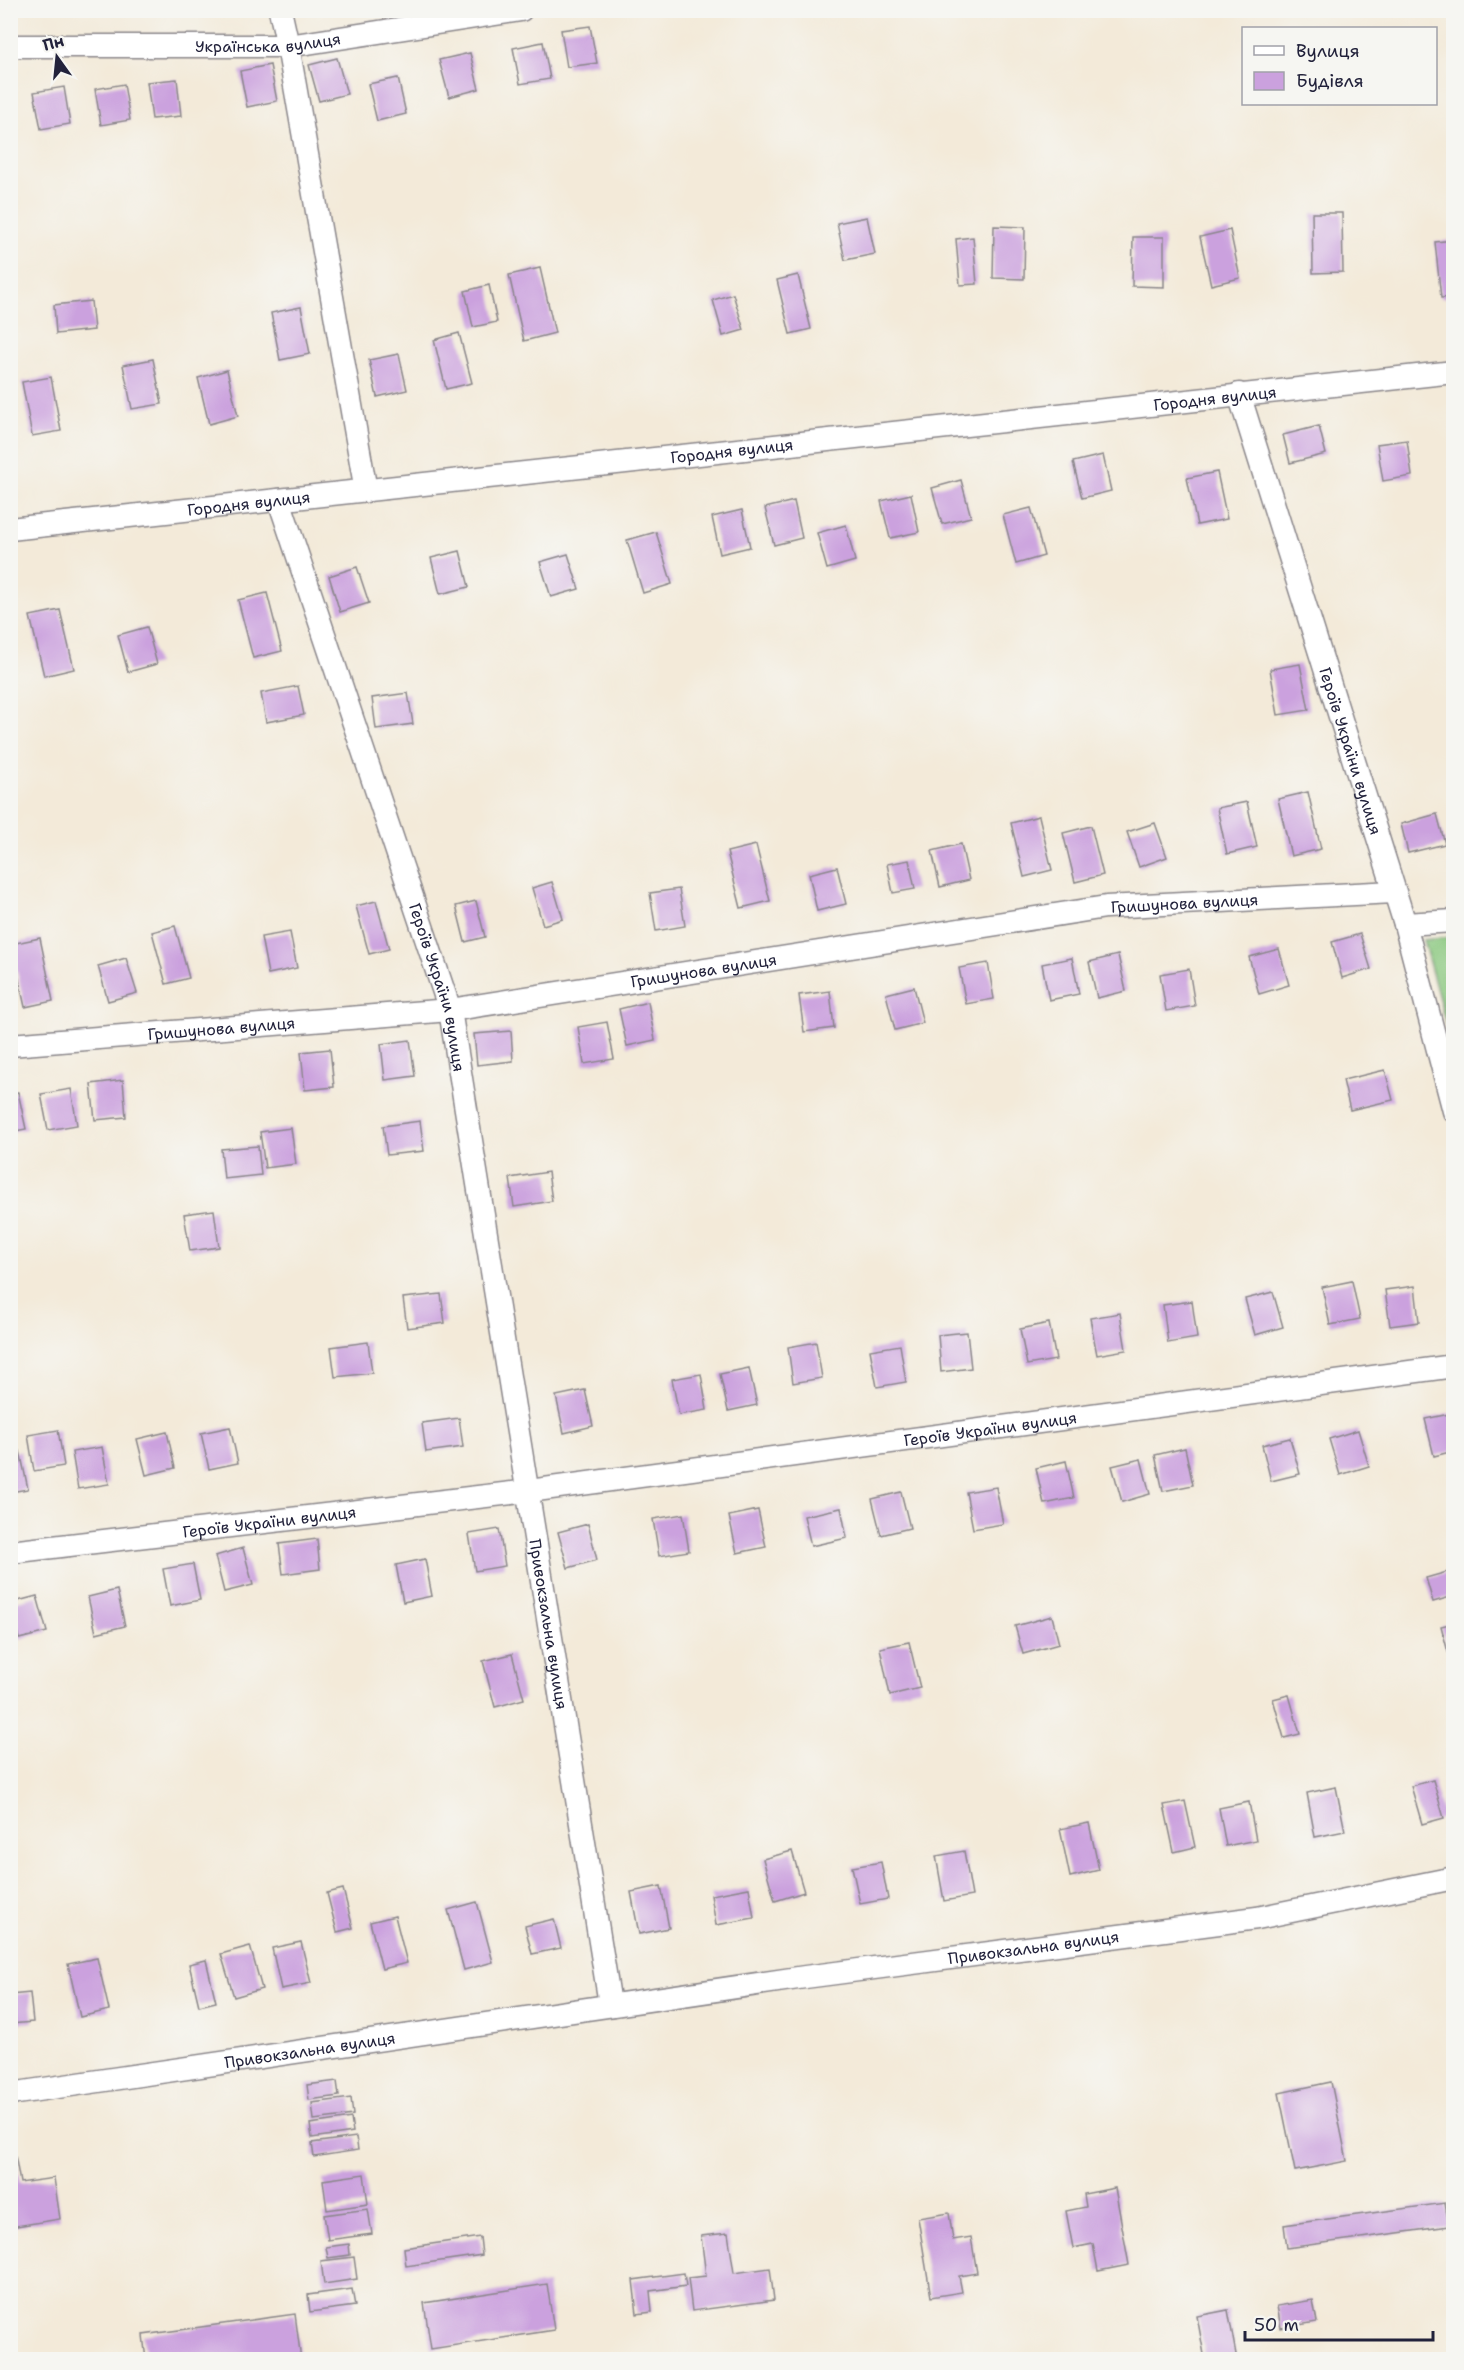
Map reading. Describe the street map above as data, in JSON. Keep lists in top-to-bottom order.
{
  "streets": {
    "street": [
      "Українська вулиця",
      "Городня вулиця",
      "Героїв України вулиця",
      "Гришунова вулиця",
      "Привокзальна вулиця"
    ]
  },
  "crossings": [
    ["Городня вулиця", "Героїв України вулиця"],
    ["Героїв України вулиця", "Гришунова вулиця"],
    ["Героїв України вулиця", "Привокзальна вулиця"]
  ],
  "legend": ["Вулиця", "Будівля"],
  "scale_bar": "50 m",
  "north": "top"
}
